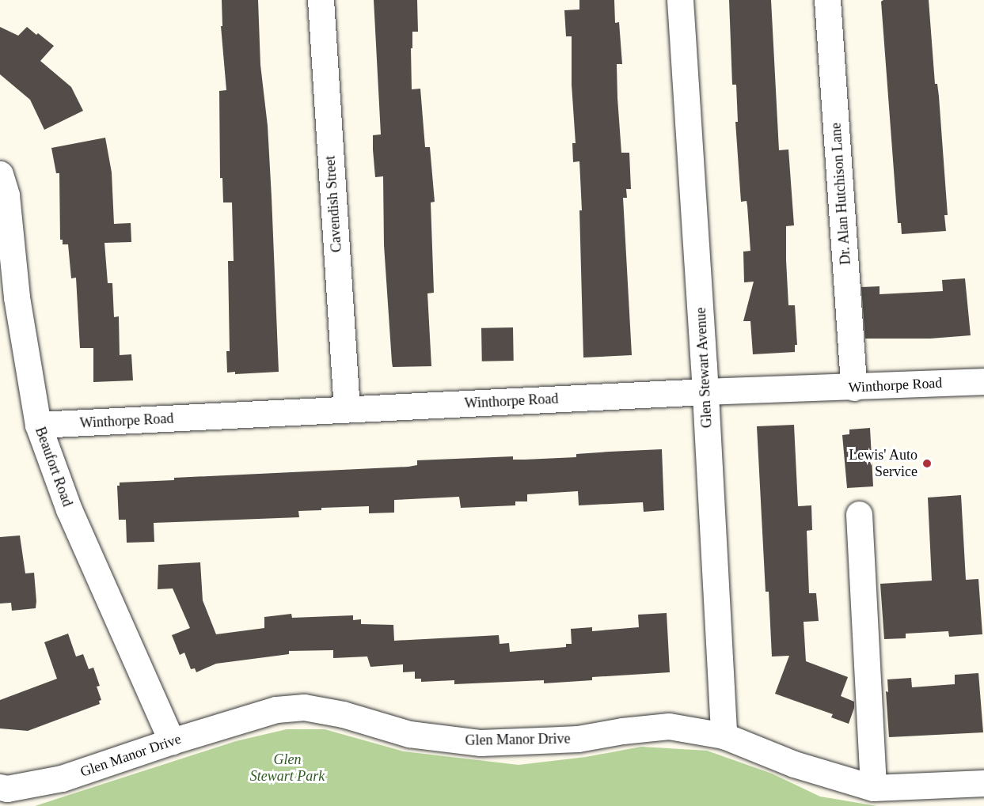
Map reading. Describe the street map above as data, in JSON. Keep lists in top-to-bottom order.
{
  "streets": {
    "street": [
      "Dr. Alan Hutchison Lane",
      "Cavendish Street",
      "Glen Stewart Avenue",
      "Winthorpe Road",
      "Beaufort Road",
      "Glen Manor Drive"
    ]
  },
  "crossings": [
    ["Dr. Alan Hutchison Lane", "Winthorpe Road"],
    ["Cavendish Street", "Winthorpe Road"],
    ["Glen Stewart Avenue", "Winthorpe Road"],
    ["Glen Stewart Avenue", "Glen Manor Drive"],
    ["Winthorpe Road", "Beaufort Road"],
    ["Beaufort Road", "Glen Manor Drive"]
  ],
  "parks": ["Glen Stewart Park"],
  "places": ["Lewis' Auto Service"]
}
